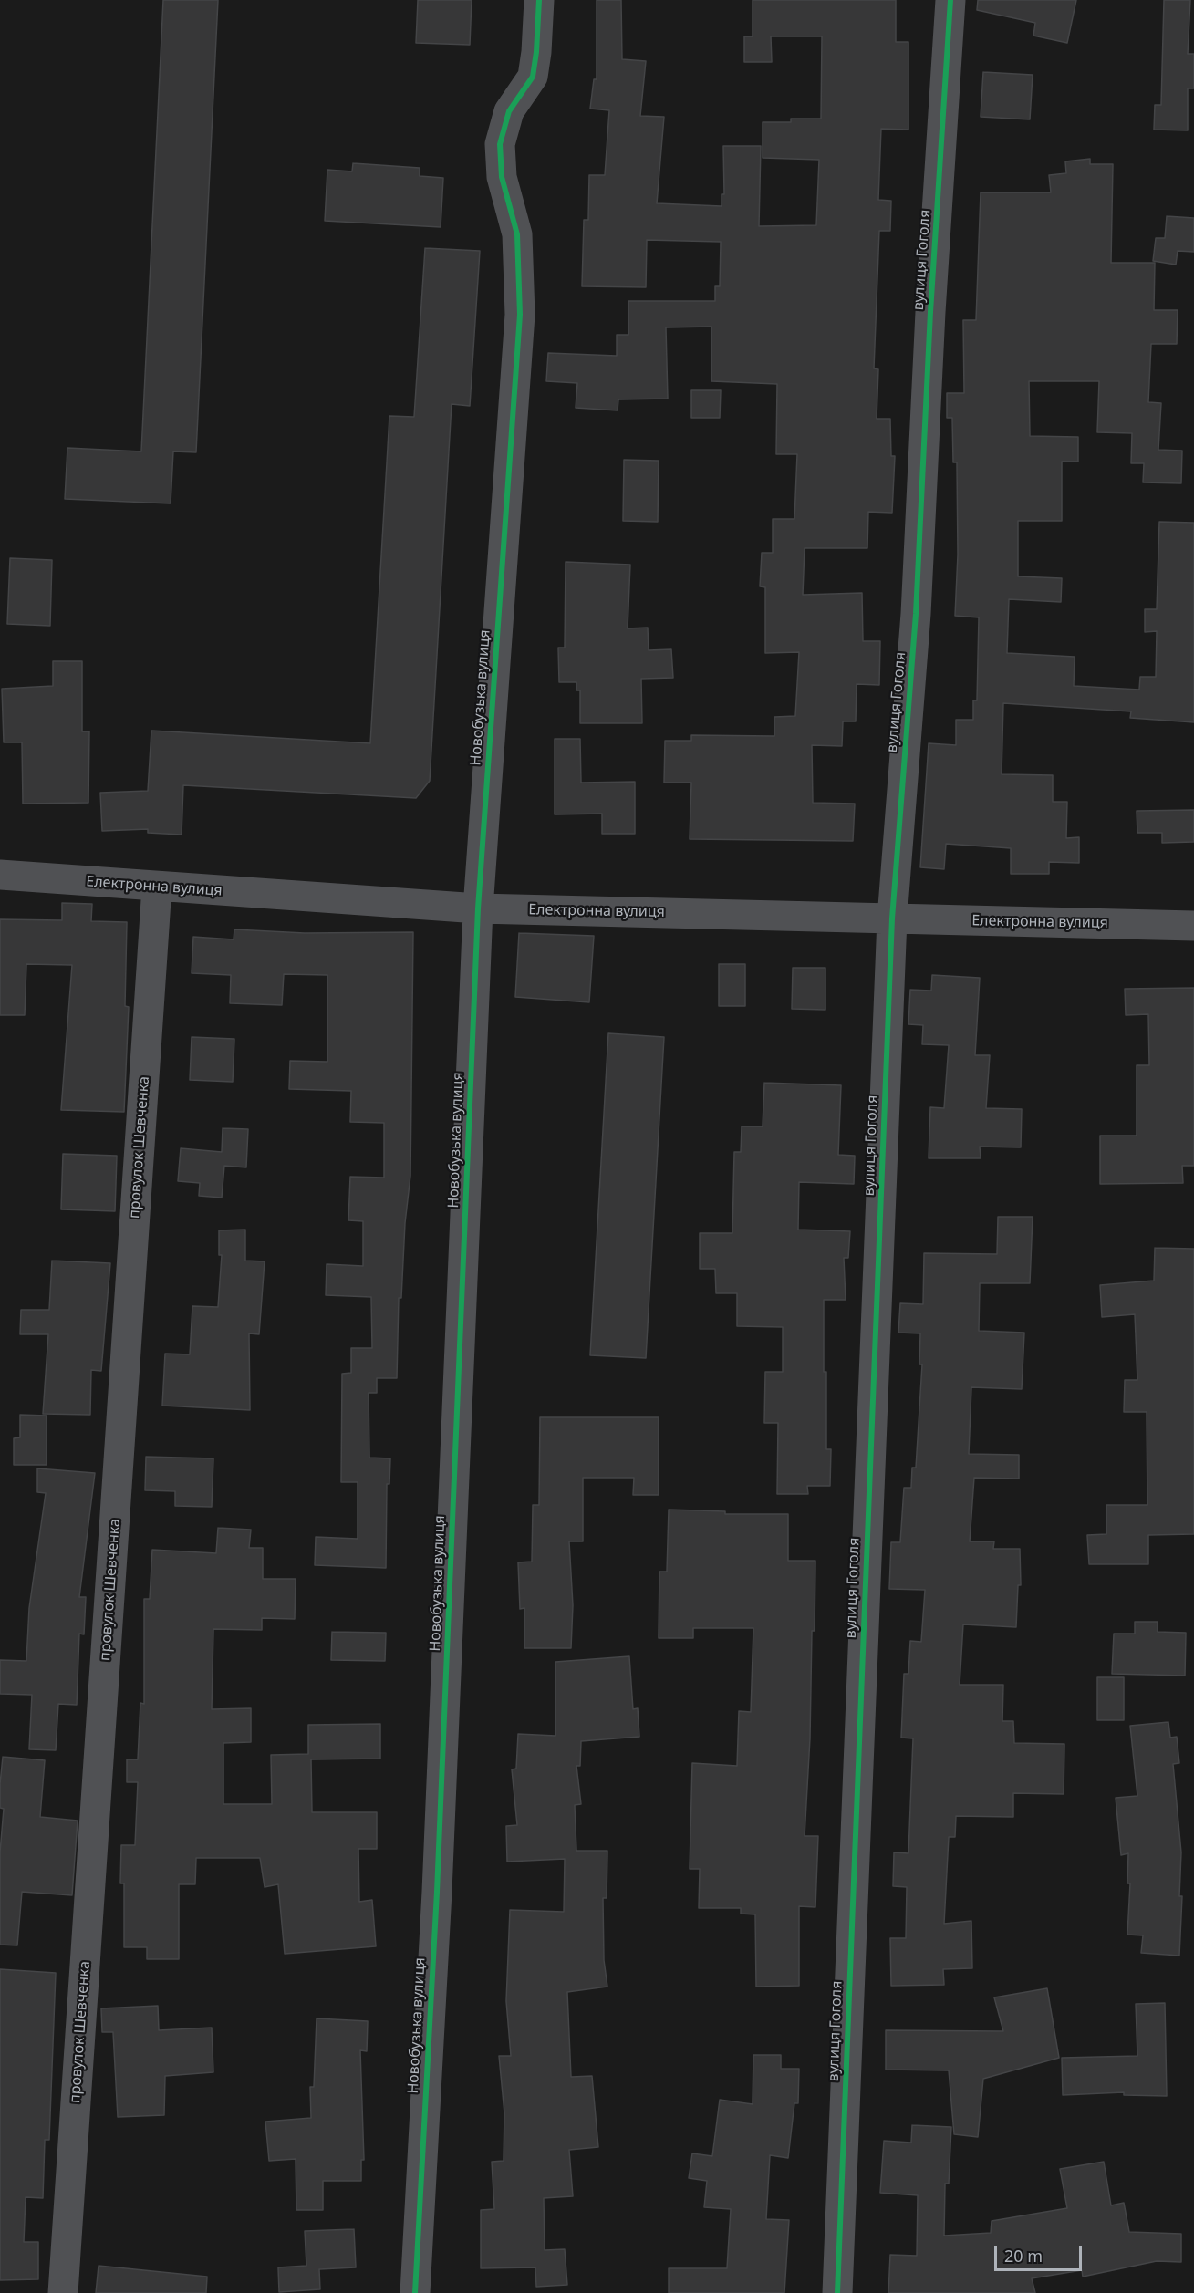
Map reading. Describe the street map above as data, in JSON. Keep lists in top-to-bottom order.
{
  "streets": {
    "street": [
      "вулиця Гоголя",
      "Новобузька вулиця",
      "Електронна вулиця",
      "провулок Шевченка"
    ]
  },
  "crossings": [
    ["вулиця Гоголя", "Електронна вулиця"],
    ["Новобузька вулиця", "Електронна вулиця"],
    ["Електронна вулиця", "провулок Шевченка"]
  ],
  "scale_bar": "20 m"
}
